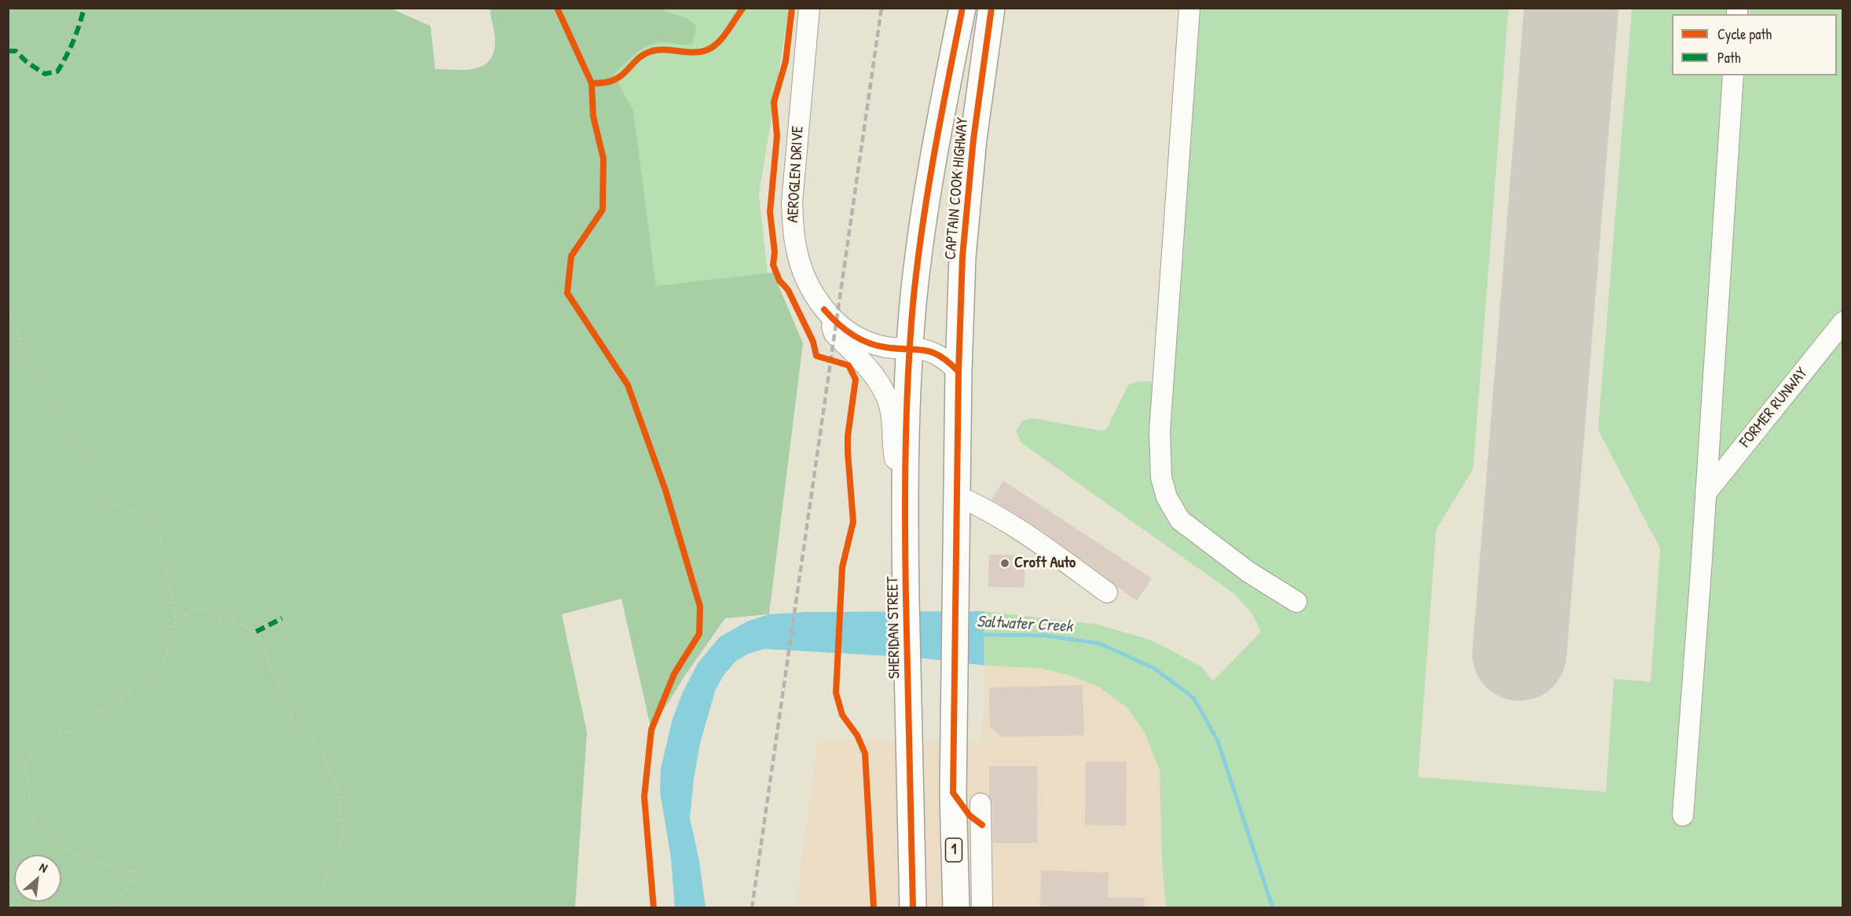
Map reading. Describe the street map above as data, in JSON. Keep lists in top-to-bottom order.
{
  "streets": {
    "highway": ["CAPTAIN COOK HIGHWAY", "SHERIDAN STREET", "1"],
    "street": ["AEROGLEN DRIVE", "FORMER RUNWAY"]
  },
  "crossings": [
    ["AEROGLEN DRIVE", "CAPTAIN COOK HIGHWAY"],
    ["AEROGLEN DRIVE", "SHERIDAN STREET"],
    ["AEROGLEN DRIVE", "1"],
    ["CAPTAIN COOK HIGHWAY", "SHERIDAN STREET"],
    ["CAPTAIN COOK HIGHWAY", "1"]
  ],
  "water": ["Saltwater Creek"],
  "places": ["Croft Auto"],
  "legend": ["Cycle path", "Path"],
  "north": "top right"
}
